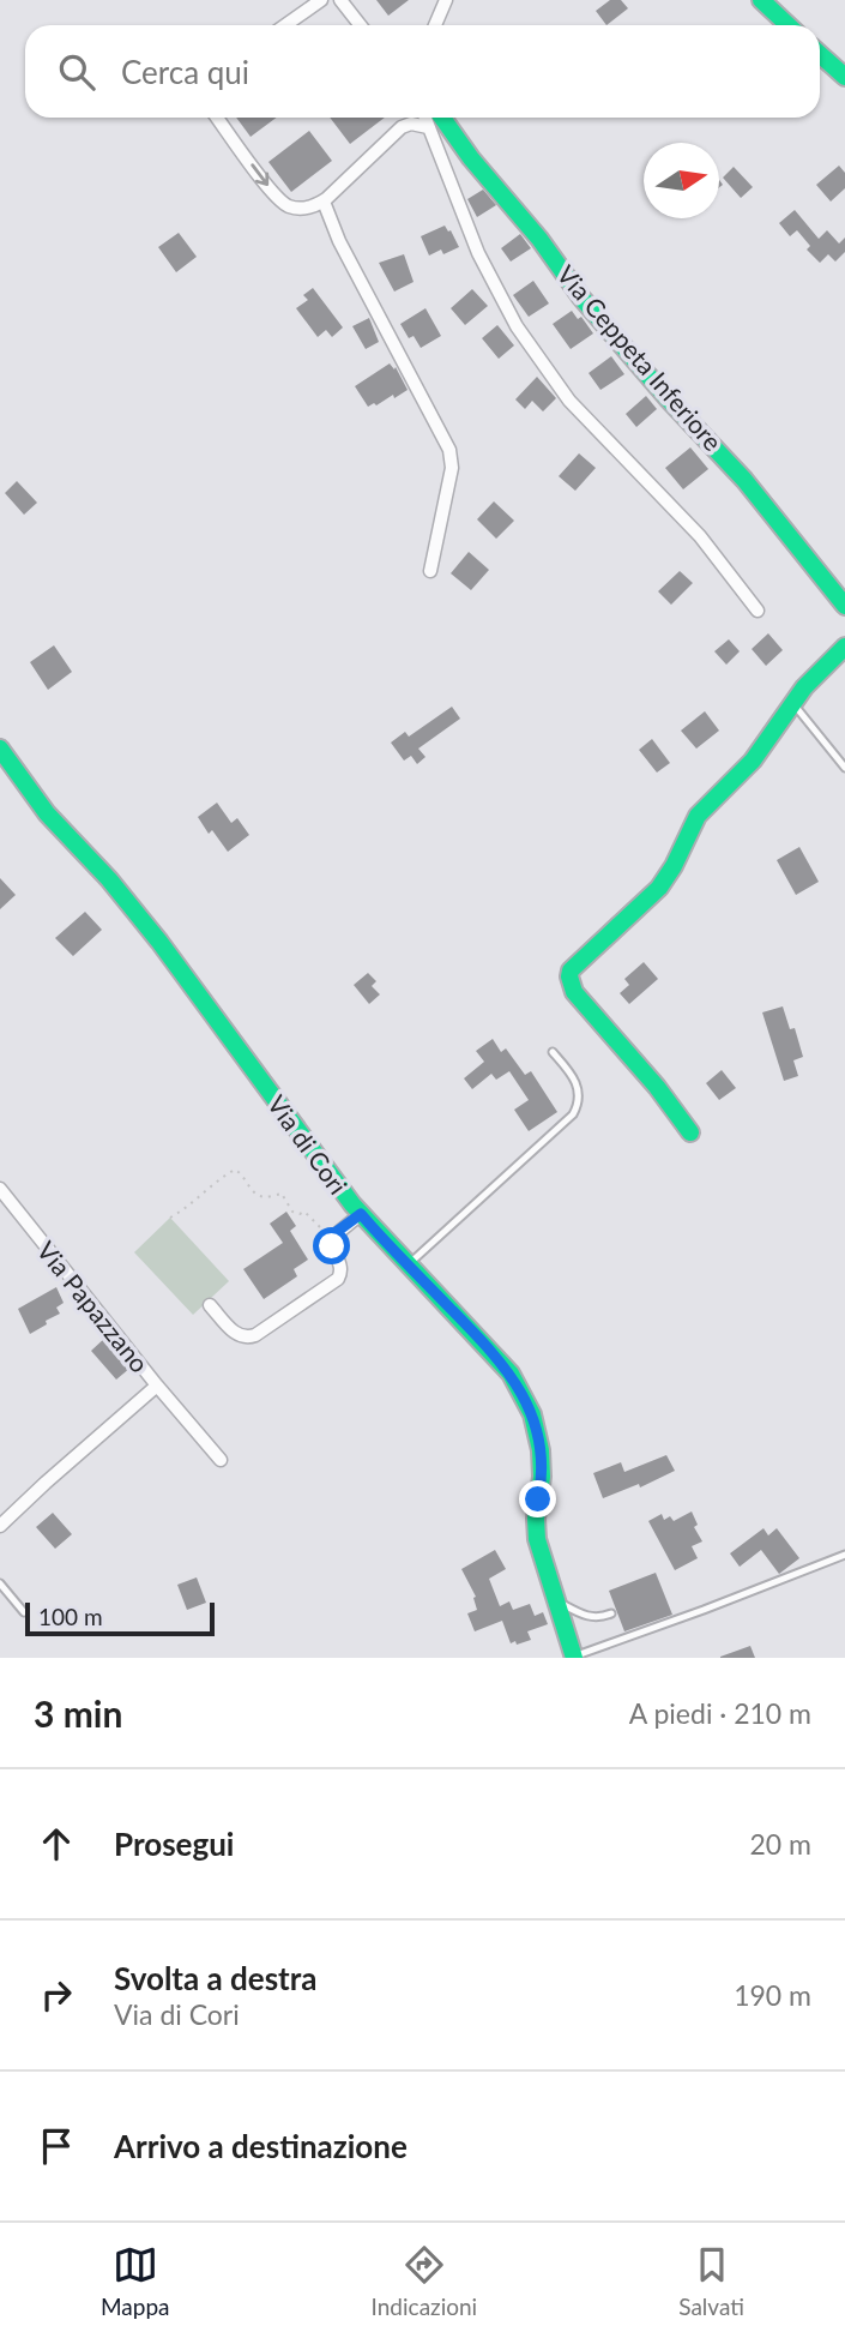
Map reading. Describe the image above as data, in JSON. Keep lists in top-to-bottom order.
{
  "streets": {
    "street": ["Via Ceppeta Inferiore", "Via di Cori", "Via Papazzano"]
  },
  "scale_bar": "100 m",
  "north": "right",
  "page": {
    "search": "Cerca qui",
    "scale": "100 m",
    "heading": ["3 min", "A piedi · 210 m"],
    "list": [
      ["Prosegui", "20 m"],
      ["Svolta a destra", "Via di Cori", "190 m"],
      "Arrivo a destinazione"
    ],
    "nav": ["Mappa", "Indicazioni", "Salvati"]
  }
}
